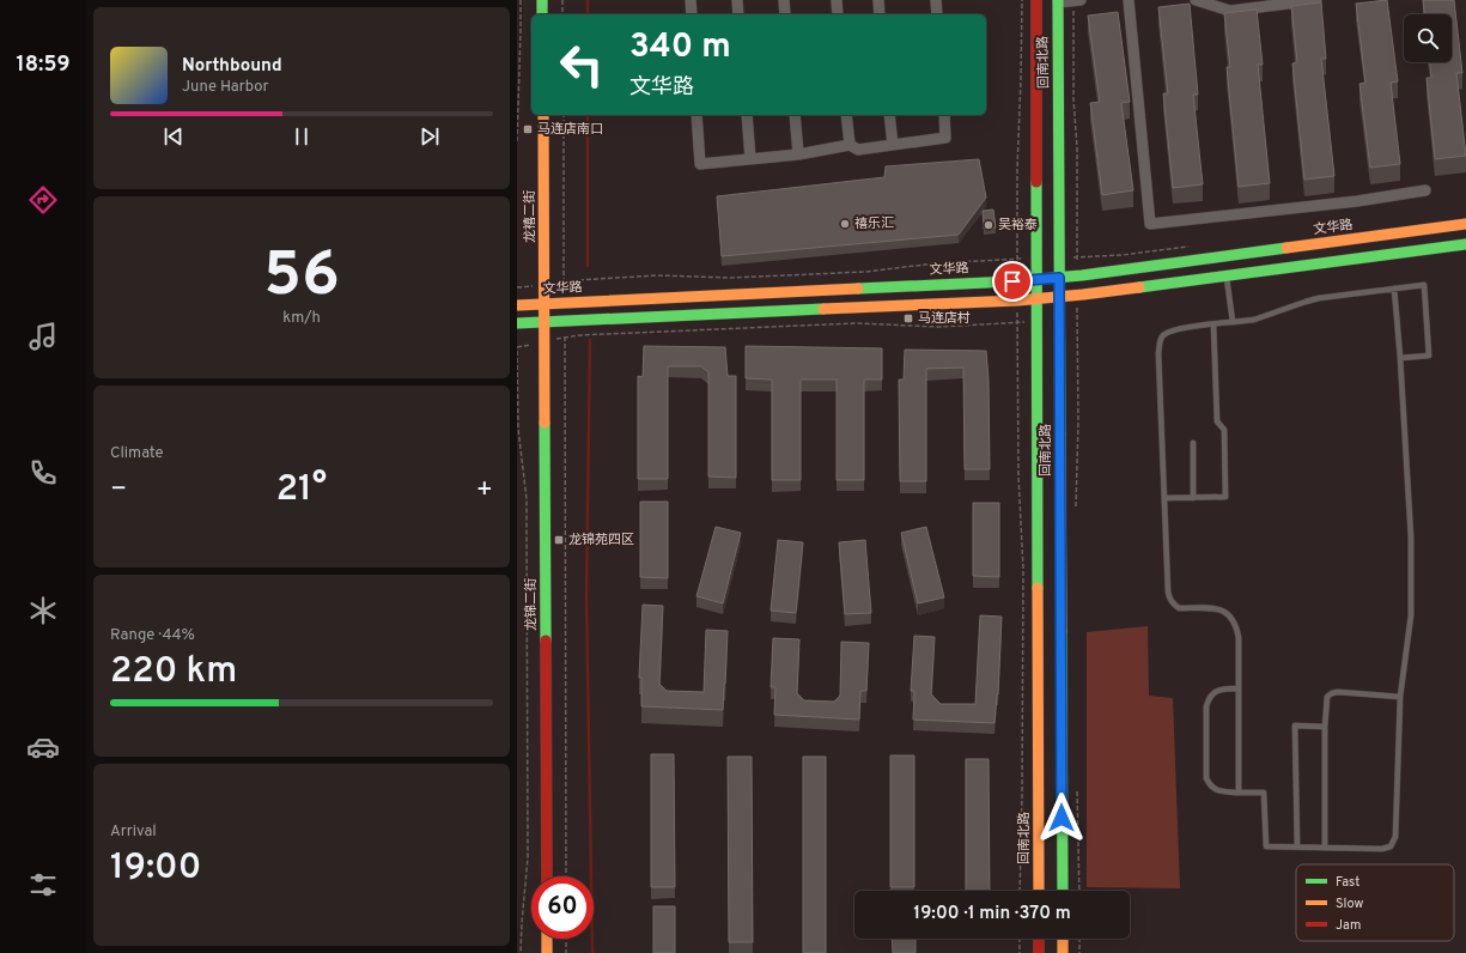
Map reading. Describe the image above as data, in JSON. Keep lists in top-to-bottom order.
{
  "streets": {
    "street": [
      "回南北路",
      "龙禧二街",
      "文华路",
      "龙锦二街"
    ]
  },
  "crossings": [
    ["回南北路", "文华路"],
    ["龙禧二街", "文华路"],
    ["龙禧二街", "龙锦二街"]
  ],
  "places": {
    "transit": ["马连店南口", "马连店村", "龙锦苑四区"],
    "other": ["禧乐汇", "吴裕泰"]
  },
  "legend": ["Fast", "Slow", "Jam"],
  "page": {
    "tabs": "18:59",
    "turn": ["340 m", "文华路"],
    "song": ["Northbound", "June Harbor"],
    "tile": [
      ["56", "km/h"],
      "Climate",
      ["Range · 44%", "220 km"],
      ["Arrival", "19:00"]
    ],
    "heat": ["−", "21°", "+"],
    "limit": "60",
    "trip": "19:00 · 1 min · 370 m"
  }
}
